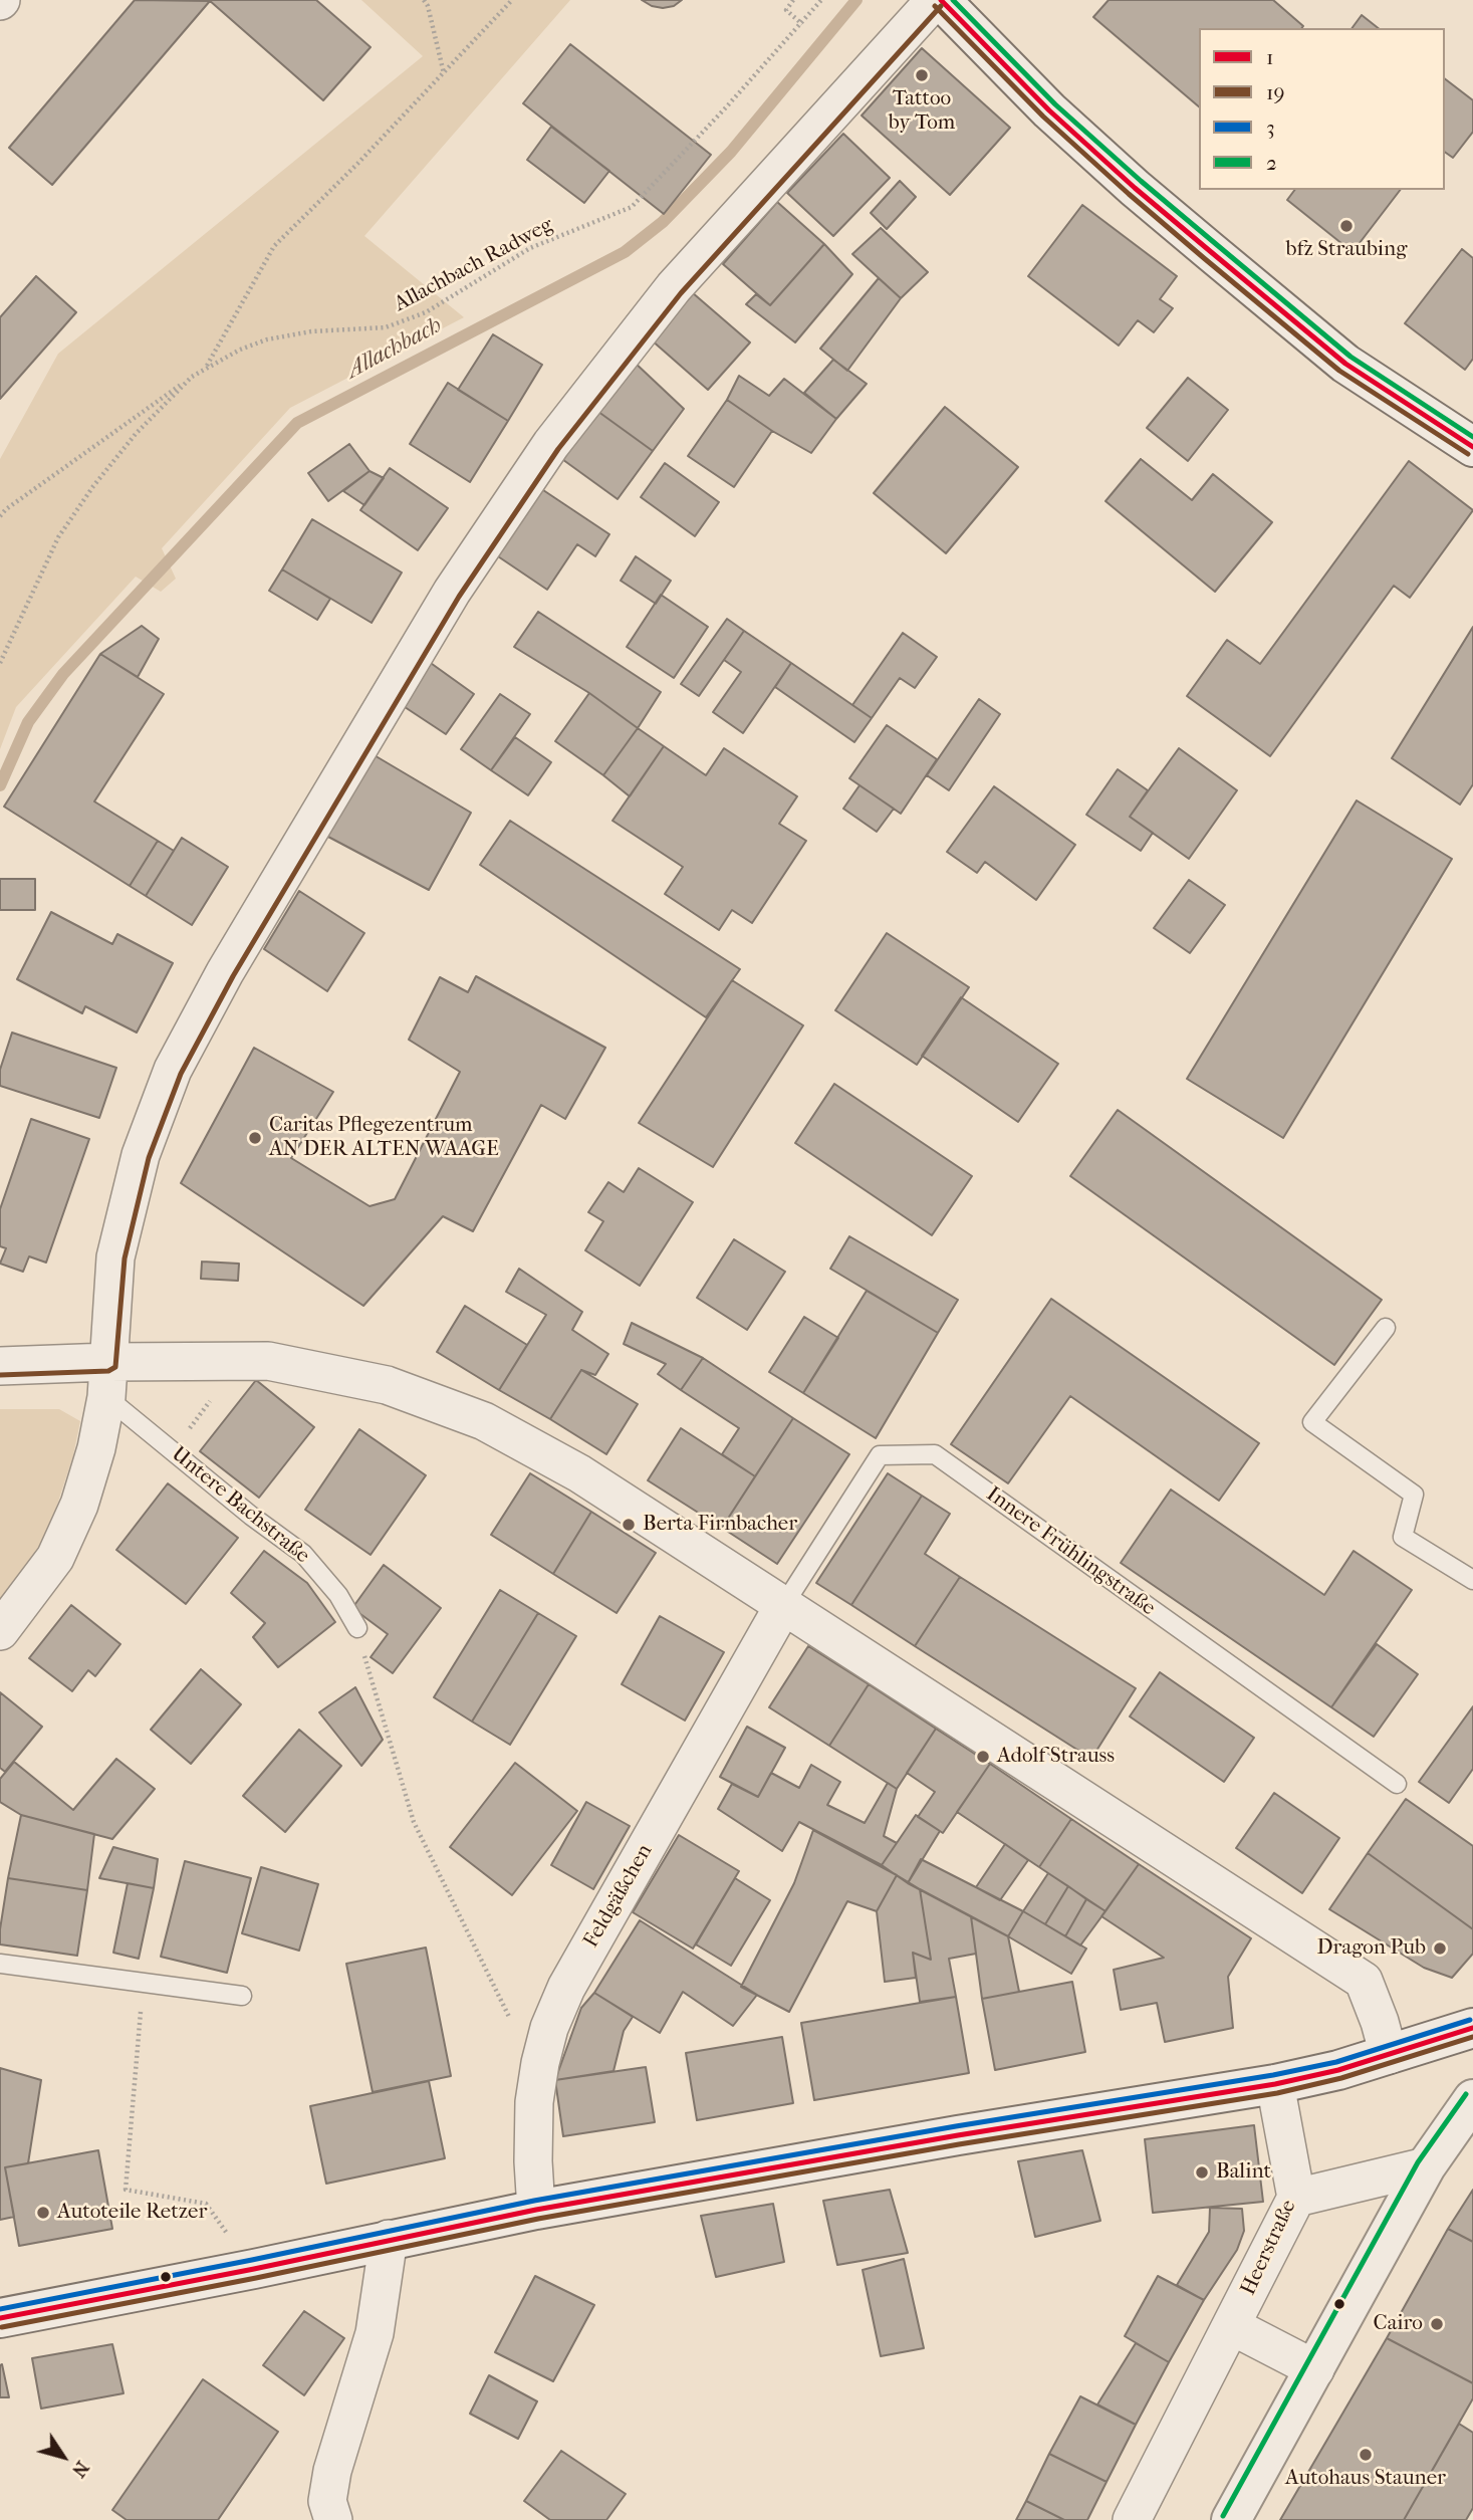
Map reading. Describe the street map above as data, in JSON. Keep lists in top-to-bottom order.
{
  "streets": {
    "street": ["Feldgäßchen", "Heerstraße"],
    "lane": ["Untere Bachstraße", "Innere Frühlingstraße"],
    "path": ["Allachbach Radweg"]
  },
  "crossings": [
    ["Innere Frühlingstraße", "Feldgäßchen"]
  ],
  "water": ["Allachbach"],
  "places": [
    "Tattoo by Tom",
    "bfz Straubing",
    "Caritas Pflegezentrum AN DER ALTEN WAAGE",
    "Berta Firnbacher",
    "Adolf Strauss",
    "Dragon Pub",
    "Balint",
    "Autoteile Retzer",
    "Cairo",
    "Autohaus Stauner"
  ],
  "lines": [
    "transit line 1",
    "transit line 2",
    "transit line 19",
    "transit line 3"
  ],
  "legend": [
    "1",
    "19",
    "3",
    "2"
  ],
  "north": "bottom right"
}
